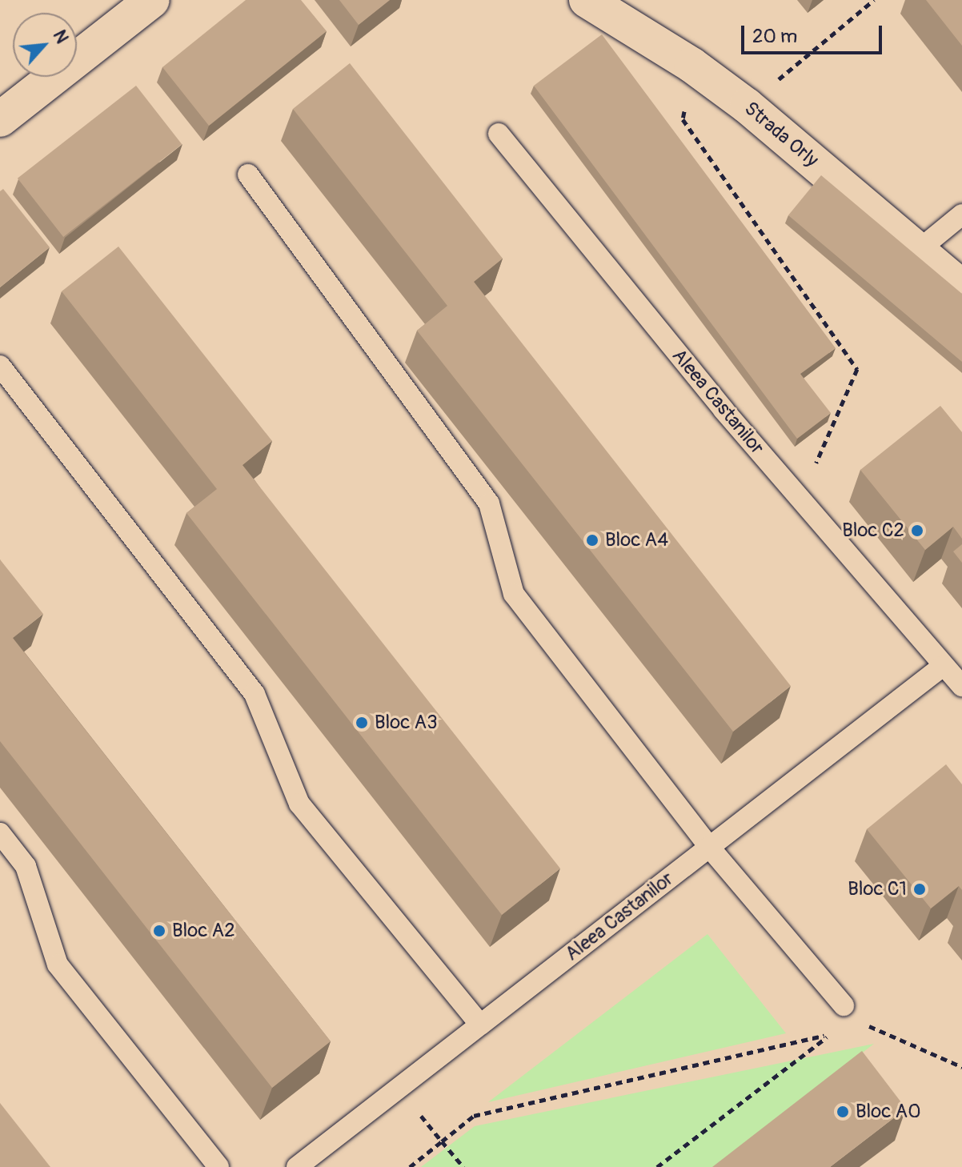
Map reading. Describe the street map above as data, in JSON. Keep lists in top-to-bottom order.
{
  "streets": {
    "street": ["Strada Orly"],
    "lane": ["Aleea Castanilor"]
  },
  "places": [
    "Bloc C2",
    "Bloc A4",
    "Bloc A3",
    "Bloc C1",
    "Bloc A2",
    "Bloc A0"
  ],
  "scale_bar": "20 m",
  "north": "top right"
}
